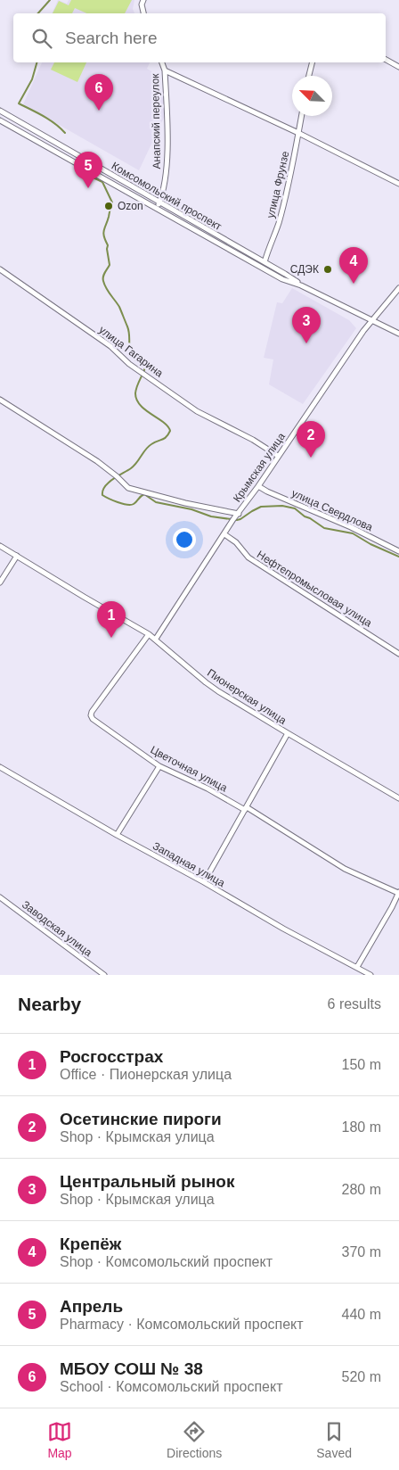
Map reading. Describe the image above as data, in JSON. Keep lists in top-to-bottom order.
{
  "streets": {
    "street": [
      "Анапский переулок",
      "улица Фрунзе",
      "Комсомольский проспект",
      "улица Гагарина",
      "Крымская улица",
      "улица Свердлова",
      "Нефтепромысловая улица",
      "Пионерская улица",
      "Цветочная улица",
      "Западная улица",
      "Заводская улица"
    ]
  },
  "crossings": [
    ["Анапский переулок", "Комсомольский проспект"],
    ["улица Фрунзе", "Комсомольский проспект"],
    ["Комсомольский проспект", "Крымская улица"],
    ["улица Гагарина", "Крымская улица"],
    ["Крымская улица", "улица Свердлова"],
    ["Крымская улица", "Нефтепромысловая улица"],
    ["Крымская улица", "Пионерская улица"],
    ["Пионерская улица", "Цветочная улица"]
  ],
  "places": ["Ozon", "СДЭК"],
  "north": "top left",
  "page": {
    "search": "Search here",
    "pins": [
      "6",
      "5",
      "4",
      "3",
      "2",
      "1"
    ],
    "heading": ["Nearby", "6 results"],
    "list": [
      {
        "mark": "1",
        "name": "Росгосстрах",
        "note": "Office · Пионерская улица",
        "value": "150 m"
      },
      {
        "mark": "2",
        "name": "Осетинские пироги",
        "note": "Shop · Крымская улица",
        "value": "180 m"
      },
      {
        "mark": "3",
        "name": "Центральный рынок",
        "note": "Shop · Крымская улица",
        "value": "280 m"
      },
      {
        "mark": "4",
        "name": "Крепёж",
        "note": "Shop · Комсомольский проспект",
        "value": "370 m"
      },
      {
        "mark": "5",
        "name": "Апрель",
        "note": "Pharmacy · Комсомольский проспект",
        "value": "440 m"
      },
      {
        "mark": "6",
        "name": "МБОУ СОШ № 38",
        "note": "School · Комсомольский проспект",
        "value": "520 m"
      }
    ],
    "nav": ["Map", "Directions", "Saved"]
  }
}
